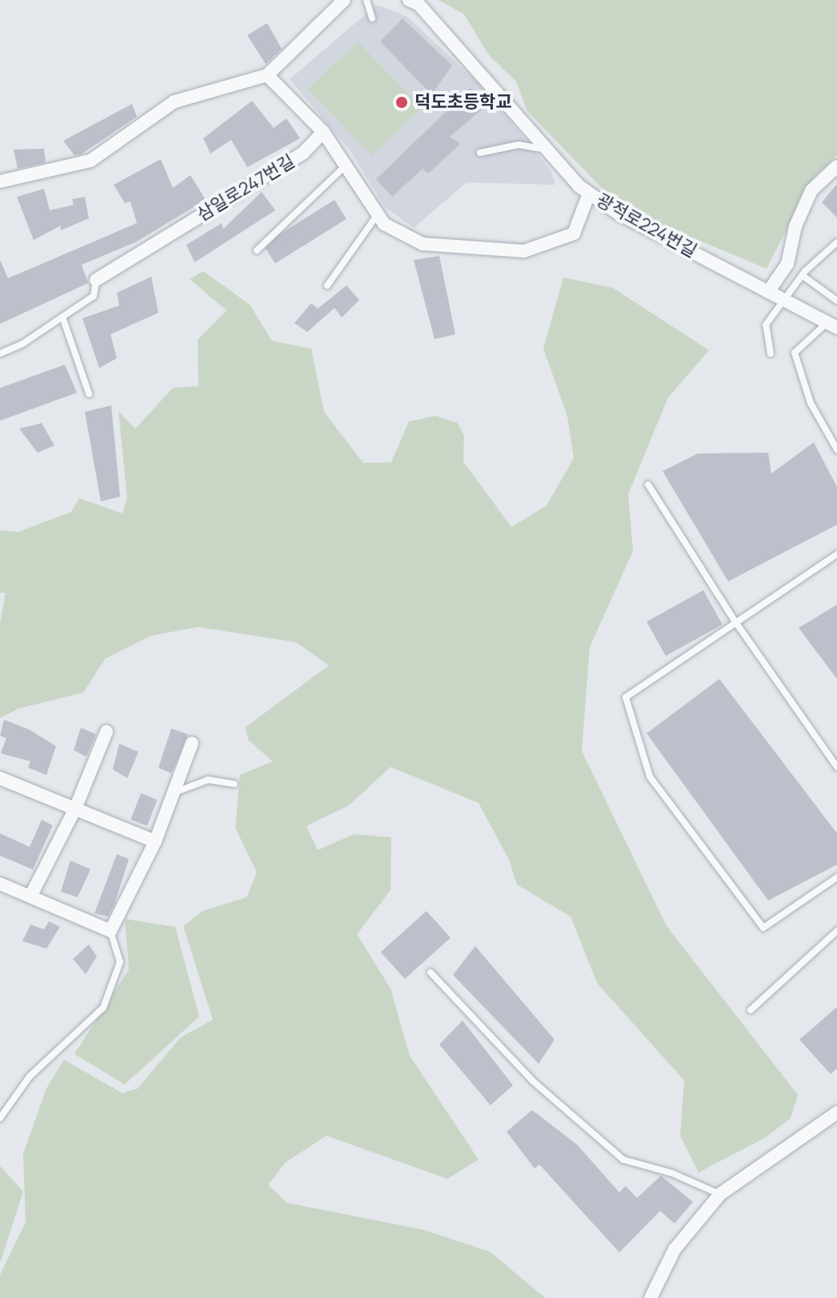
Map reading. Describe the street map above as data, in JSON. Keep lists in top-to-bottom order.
{
  "streets": {
    "street": ["삼일로247번길", "광적로224번길"]
  },
  "places": ["덕도초등학교"]
}
